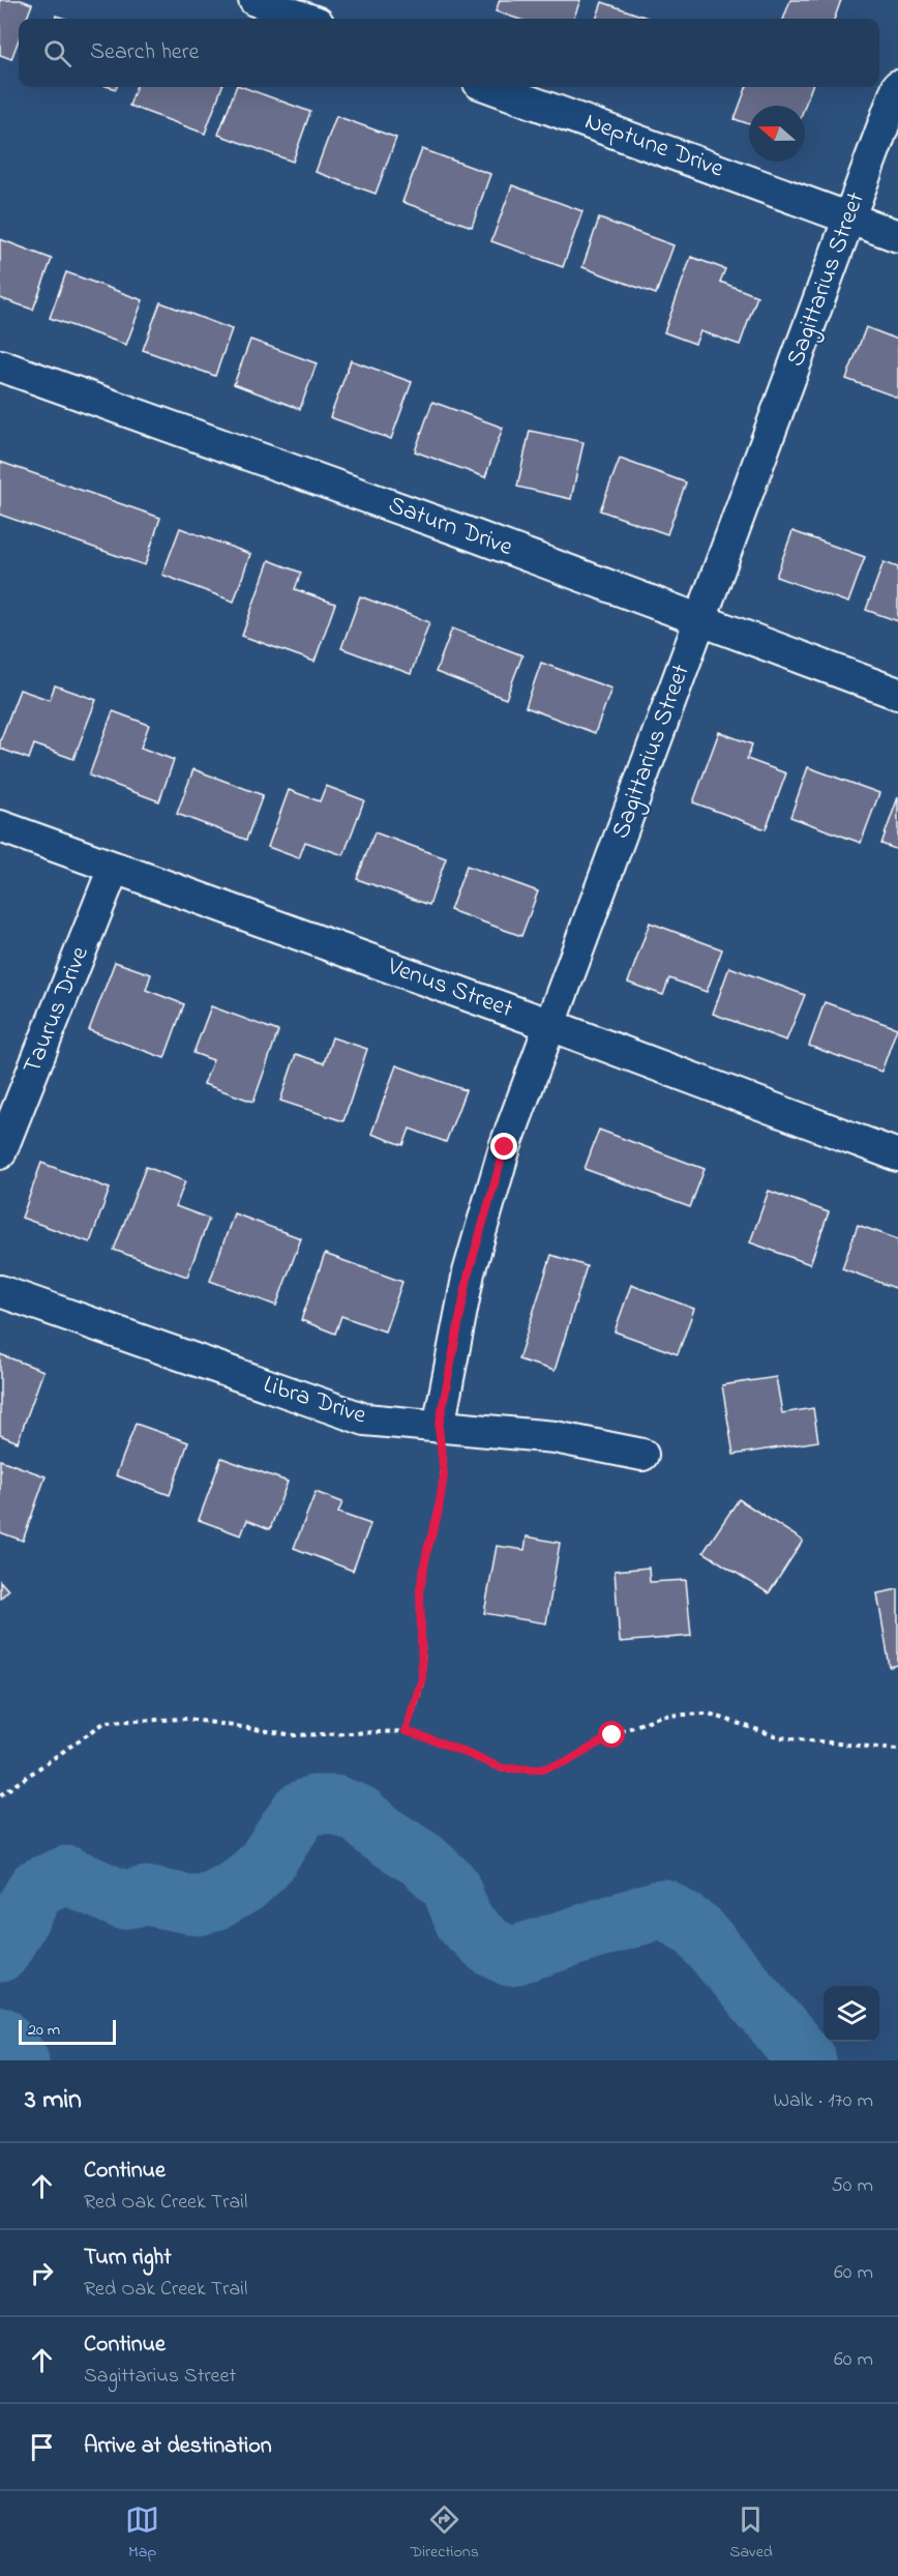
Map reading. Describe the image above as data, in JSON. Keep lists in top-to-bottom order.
{
  "streets": {
    "street": [
      "Neptune Drive",
      "Sagittarius Street",
      "Saturn Drive",
      "Venus Street",
      "Taurus Drive",
      "Libra Drive"
    ]
  },
  "crossings": [
    ["Neptune Drive", "Sagittarius Street"],
    ["Sagittarius Street", "Saturn Drive"],
    ["Sagittarius Street", "Venus Street"],
    ["Sagittarius Street", "Libra Drive"],
    ["Venus Street", "Taurus Drive"]
  ],
  "scale_bar": "20 m",
  "north": "left",
  "page": {
    "search": "Search here",
    "scale": "20 m",
    "heading": ["3 min", "Walk · 170 m"],
    "list": [
      ["Continue", "Red Oak Creek Trail", "50 m"],
      ["Turn right", "Red Oak Creek Trail", "60 m"],
      ["Continue", "Sagittarius Street", "60 m"],
      "Arrive at destination"
    ],
    "nav": ["Map", "Directions", "Saved"]
  }
}
